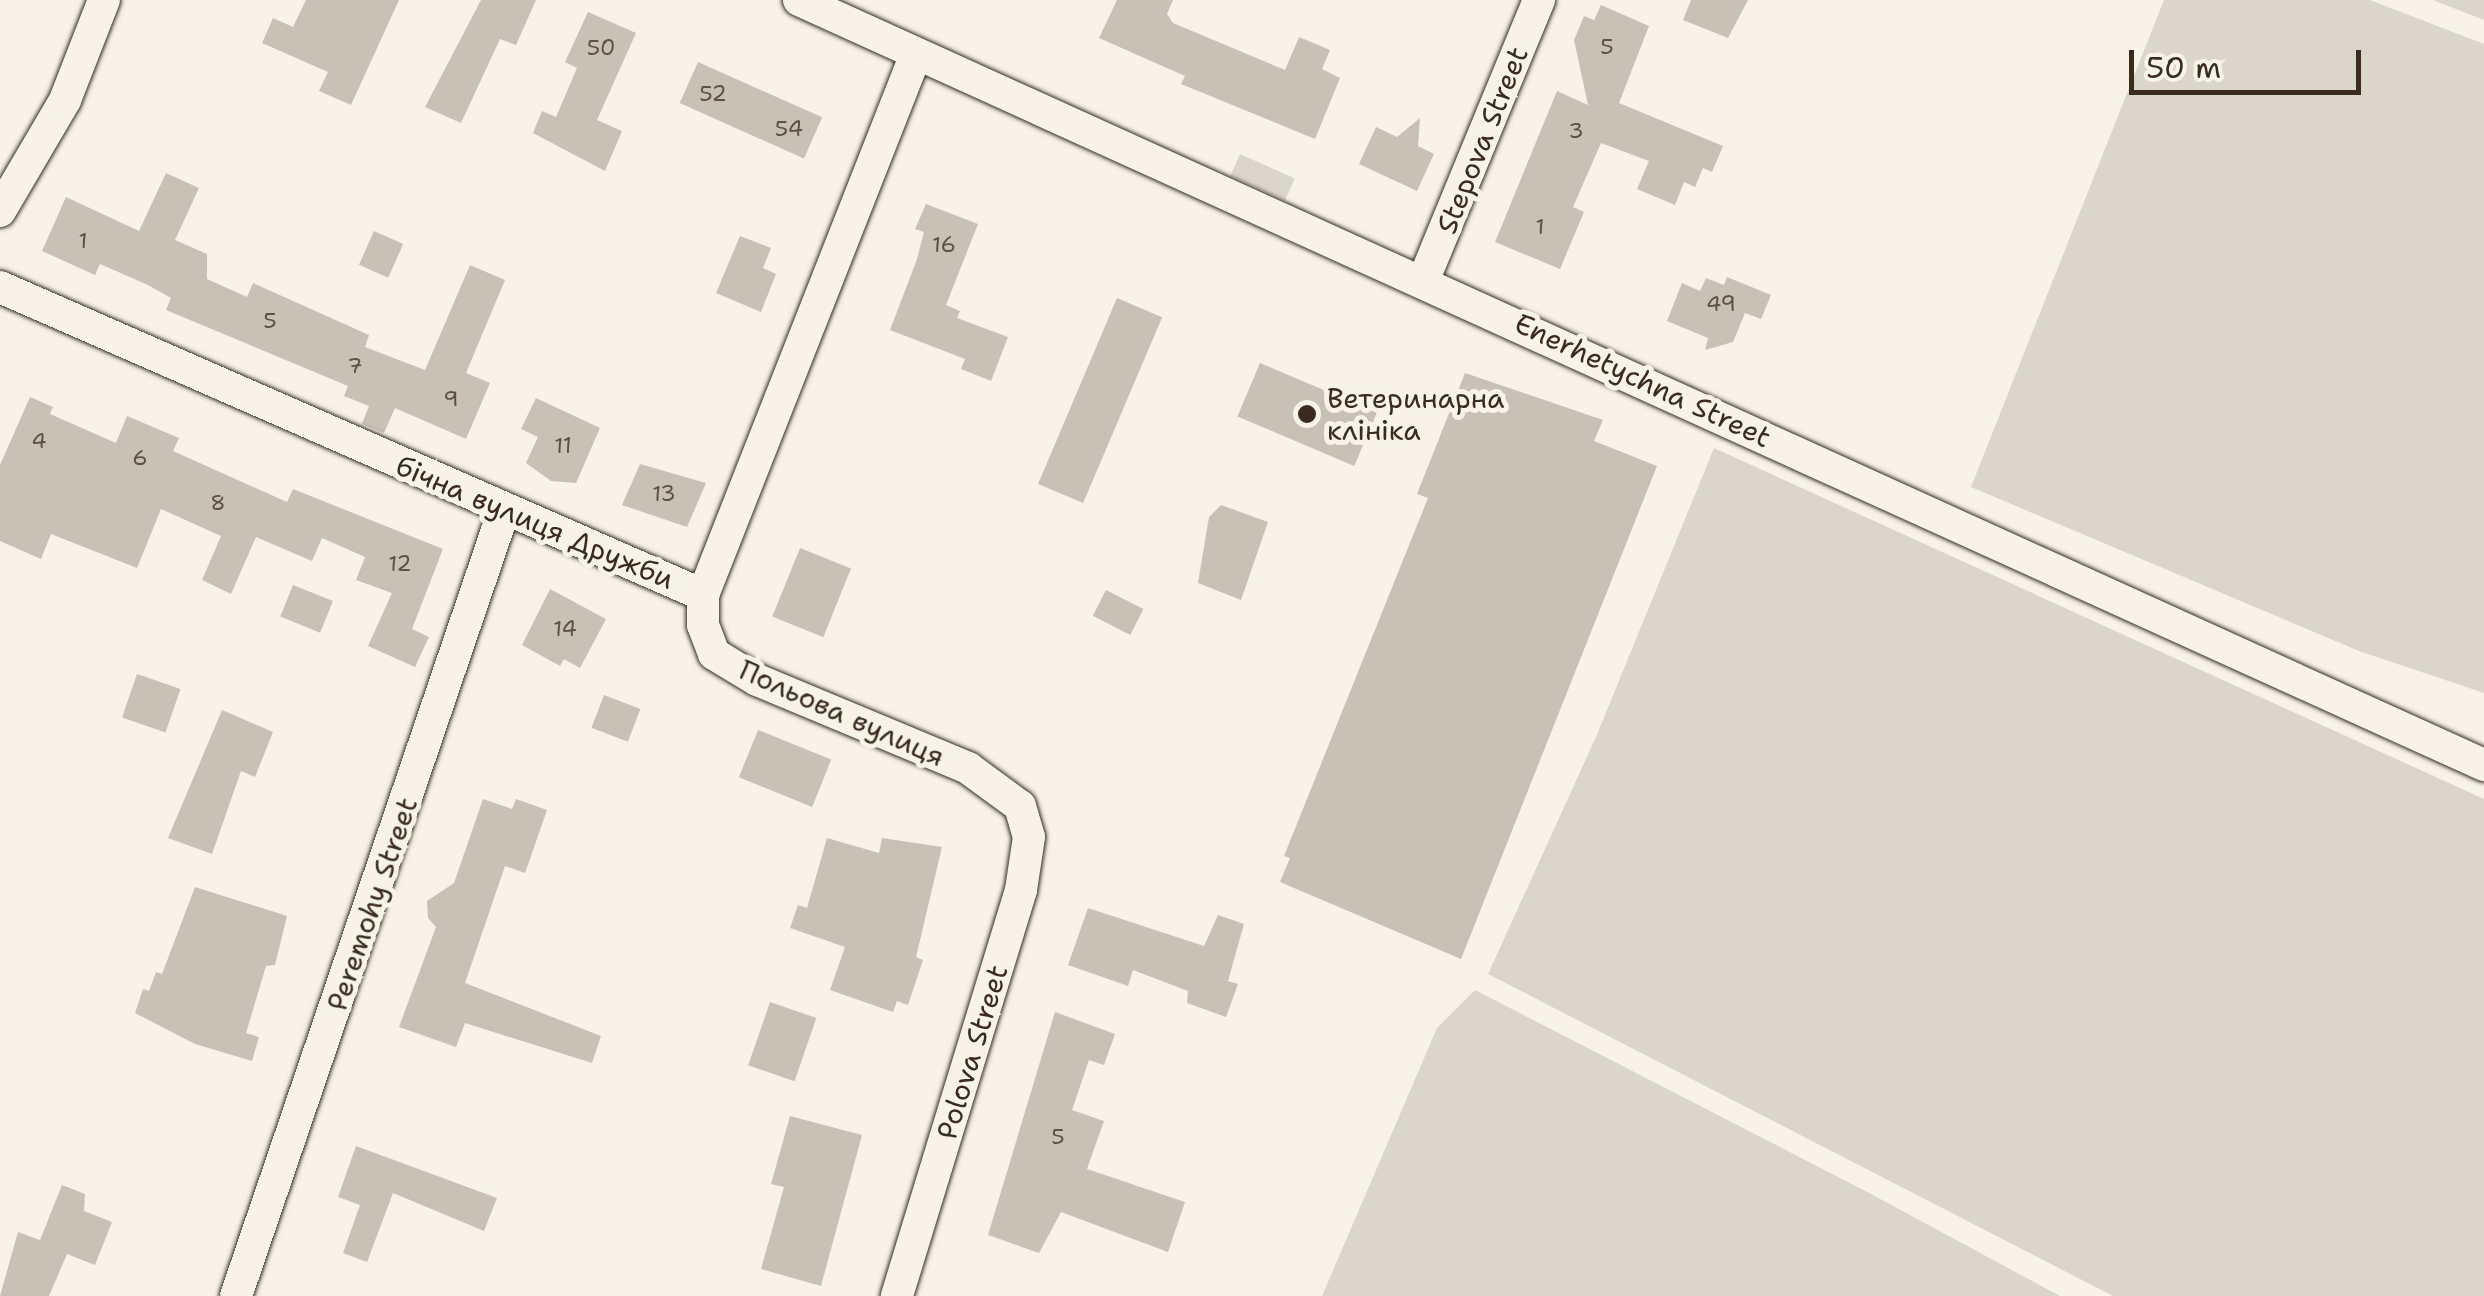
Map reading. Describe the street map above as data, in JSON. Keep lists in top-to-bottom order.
{
  "streets": {
    "street": [
      "Stepova Street",
      "Enerhetychna Street",
      "бічна вулиця Дружби",
      "Польова вулиця",
      "Peremohy Street"
    ]
  },
  "crossings": [
    ["Stepova Street", "Enerhetychna Street"],
    ["Enerhetychna Street", "бічна вулиця Дружби"],
    ["бічна вулиця Дружби", "Польова вулиця"],
    ["бічна вулиця Дружби", "Peremohy Street"]
  ],
  "places": ["Ветеринарна клініка"],
  "house_numbers": [
    "5",
    "50",
    "52",
    "54",
    "3",
    "1",
    "1",
    "16",
    "49",
    "5",
    "7",
    "9",
    "4",
    "11",
    "6",
    "13",
    "8",
    "12",
    "14",
    "5"
  ],
  "scale_bar": "50 m"
}
